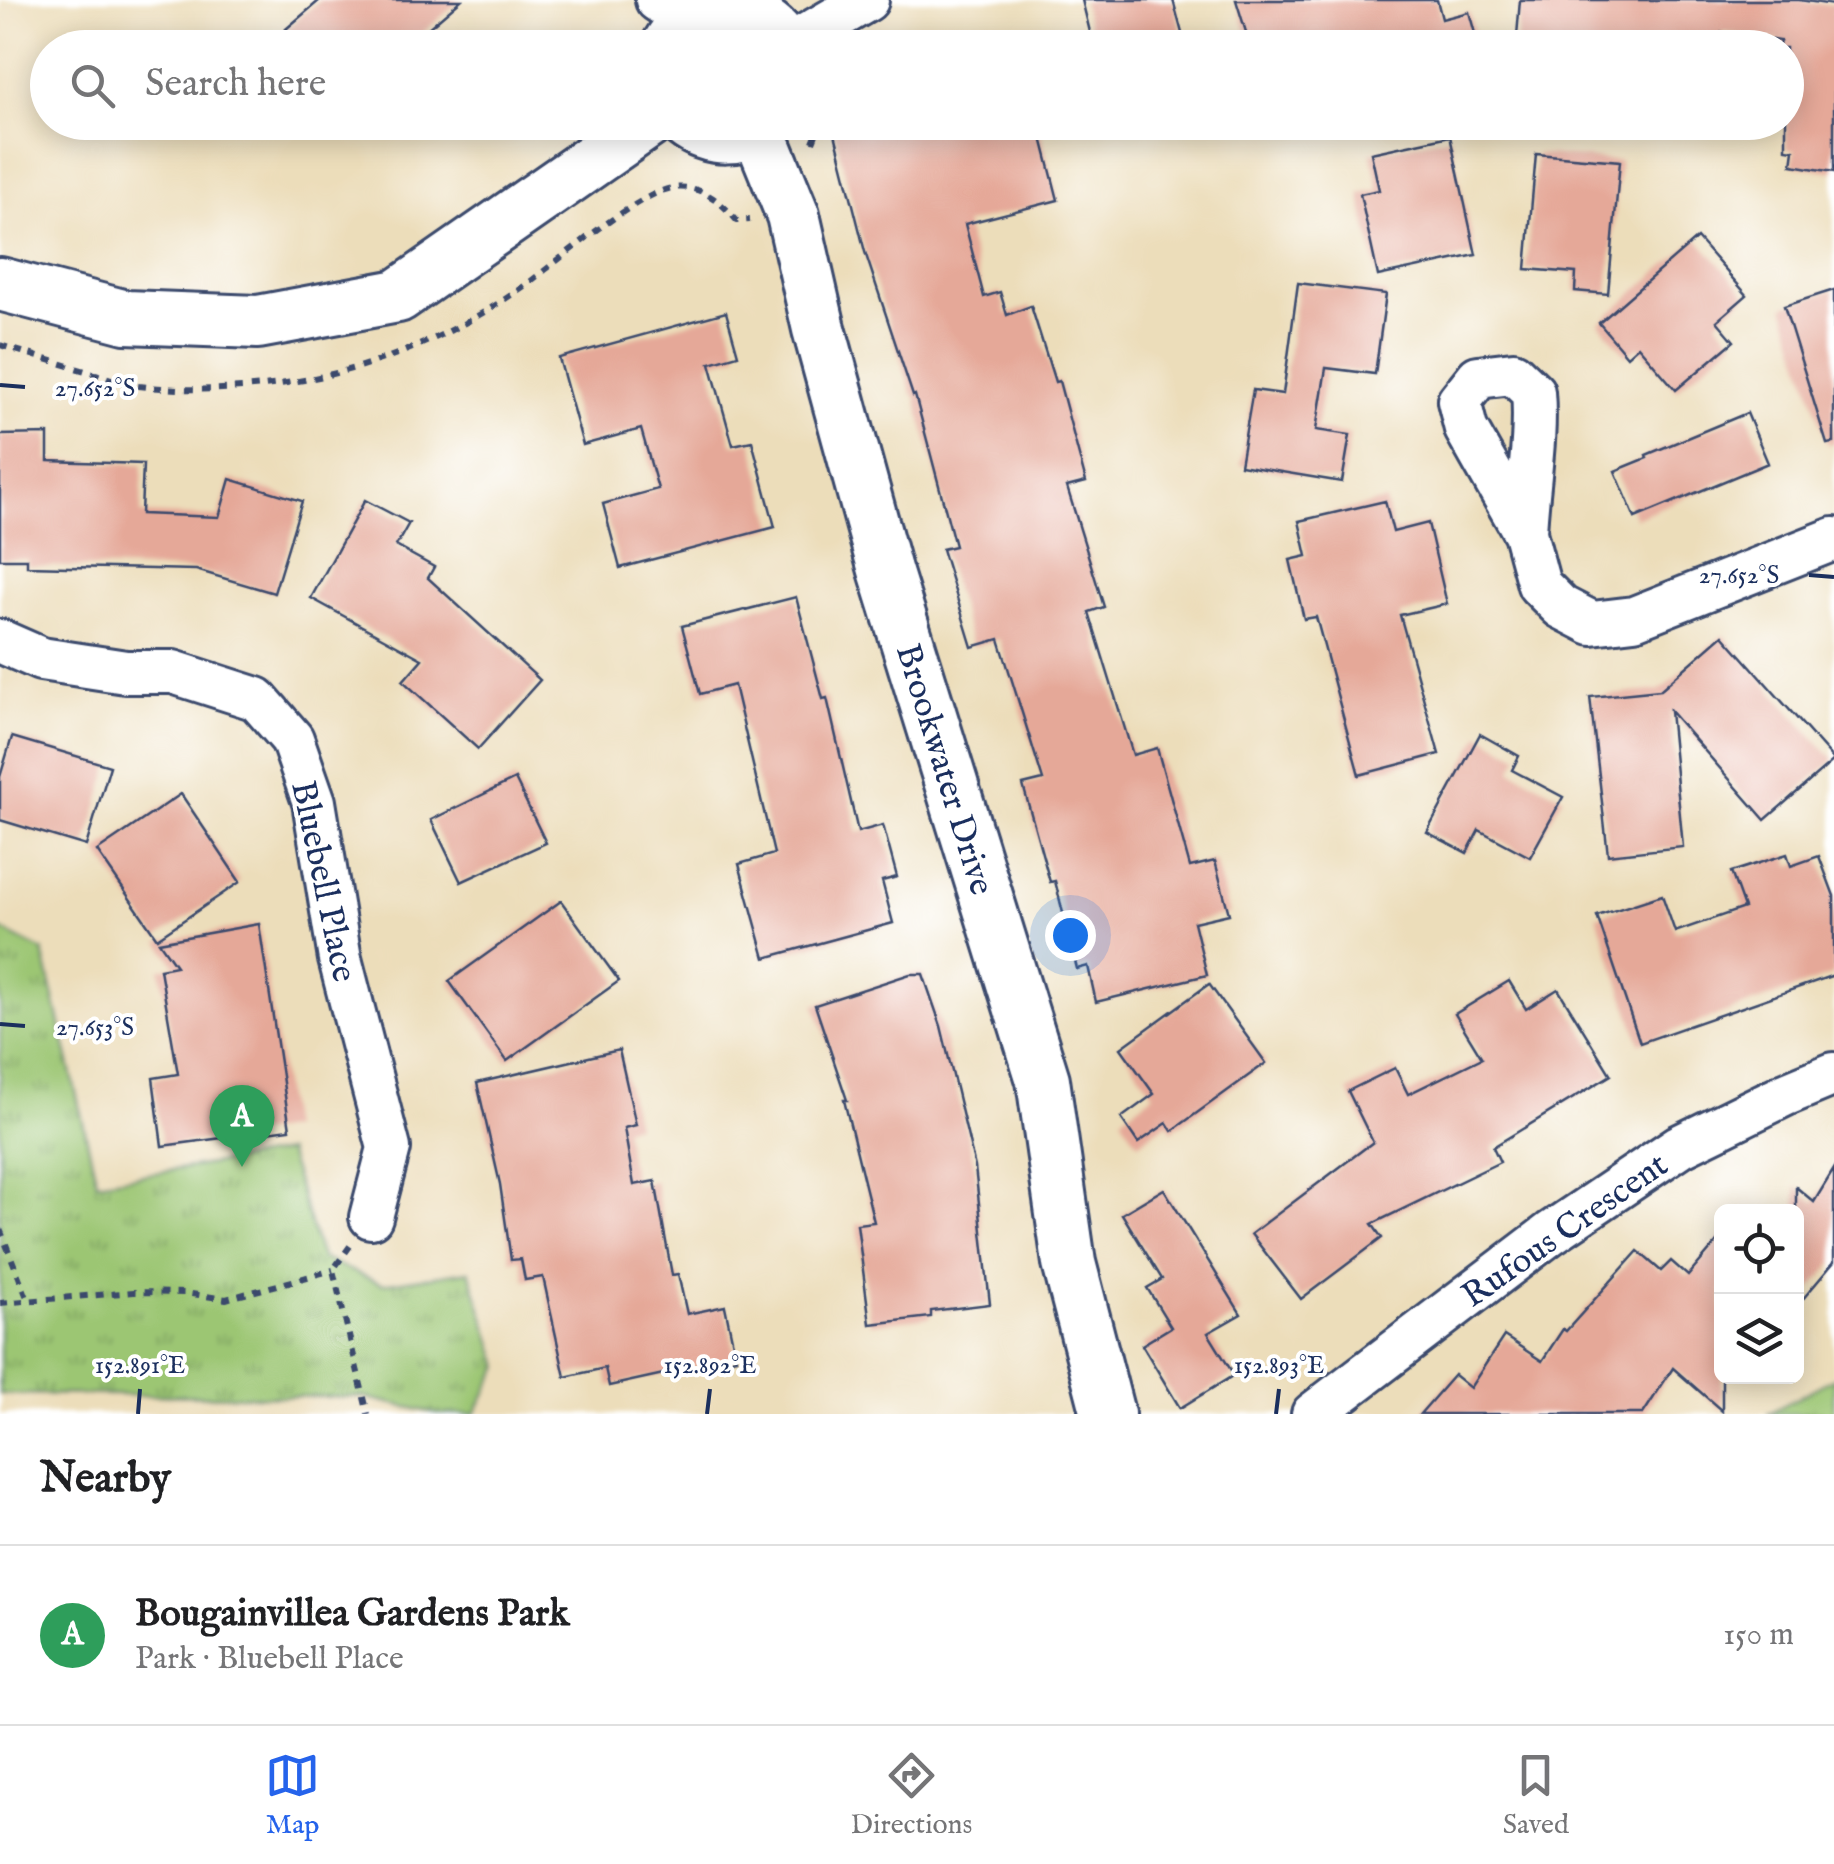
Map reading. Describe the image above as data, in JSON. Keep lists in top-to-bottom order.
{
  "streets": {
    "street": ["Brookwater Drive", "Bluebell Place", "Rufous Crescent"]
  },
  "page": {
    "search": "Search here",
    "pins": "A",
    "heading": "Nearby",
    "list": [
      {
        "mark": "A",
        "name": "Bougainvillea Gardens Park",
        "note": "Park · Bluebell Place",
        "value": "150 m"
      }
    ],
    "nav": ["Map", "Directions", "Saved"]
  },
  "coordinates": [
    "27.652°S",
    "27.653°S",
    "152.891°E",
    "152.892°E",
    "152.893°E"
  ]
}
